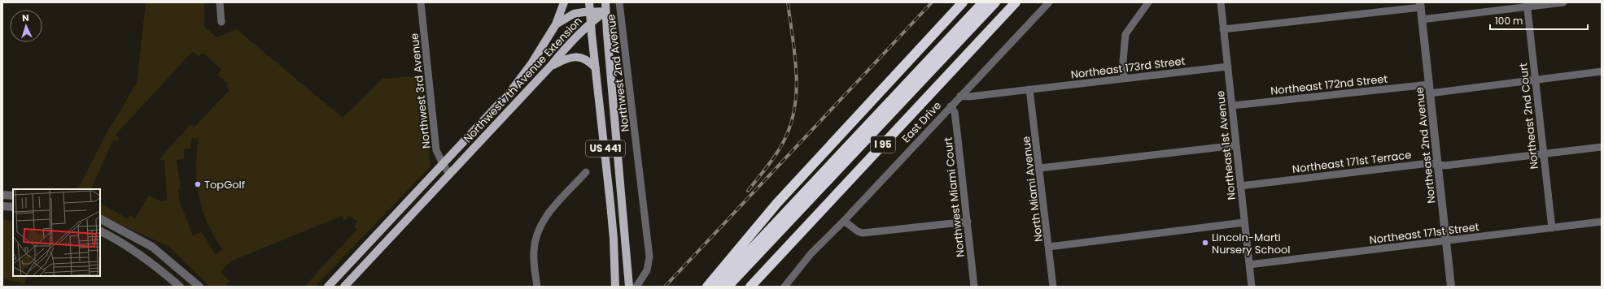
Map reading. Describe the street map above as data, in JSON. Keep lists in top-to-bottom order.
{
  "streets": {
    "highway": ["I 95"],
    "main road": ["Northwest 2nd Avenue", "Northwest 7th Avenue Extension", "US 441"],
    "street": [
      "Northeast 173rd Street",
      "Northeast 172nd Street",
      "Northwest 3rd Avenue",
      "Northeast 2nd Court",
      "East Drive",
      "Northeast 1st Avenue",
      "Northeast 2nd Avenue",
      "Northeast 171st Terrace",
      "North Miami Avenue",
      "Northwest Miami Court",
      "Northeast 171st Street"
    ]
  },
  "crossings": [
    ["Northeast 173rd Street", "East Drive"],
    ["Northeast 173rd Street", "Northeast 1st Avenue"],
    ["Northeast 173rd Street", "North Miami Avenue"],
    ["Northwest 2nd Avenue", "Northwest 7th Avenue Extension"],
    ["Northwest 2nd Avenue", "US 441"],
    ["Northwest 7th Avenue Extension", "Northwest 3rd Avenue"],
    ["Northwest 7th Avenue Extension", "US 441"],
    ["Northeast 172nd Street", "Northeast 1st Avenue"],
    ["Northeast 172nd Street", "Northeast 2nd Avenue"],
    ["Northeast 2nd Court", "Northeast 171st Terrace"],
    ["Northeast 2nd Court", "Northeast 171st Street"],
    ["East Drive", "Northwest Miami Court"],
    ["Northeast 1st Avenue", "Northeast 171st Terrace"],
    ["Northeast 1st Avenue", "Northeast 171st Street"],
    ["Northeast 2nd Avenue", "Northeast 171st Terrace"],
    ["Northeast 2nd Avenue", "Northeast 171st Street"]
  ],
  "places": ["TopGolf", "Lincoln-Marti Nursery School"],
  "scale_bar": "100 m",
  "north": "top"
}
